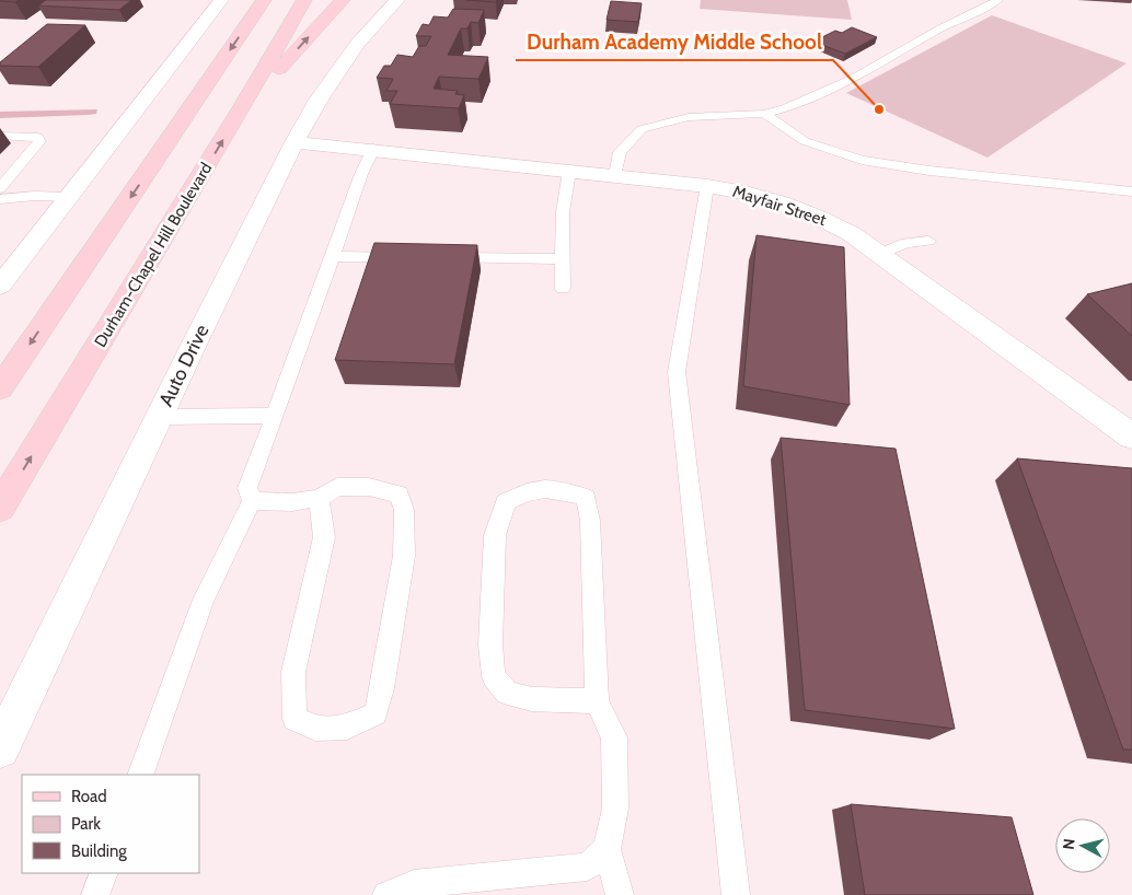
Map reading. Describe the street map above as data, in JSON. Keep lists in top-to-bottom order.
{
  "streets": {
    "main road": ["Durham-Chapel Hill Boulevard"],
    "street": ["Mayfair Street", "Auto Drive"]
  },
  "crossings": [
    ["Mayfair Street", "Auto Drive"]
  ],
  "places": ["Durham Academy Middle School"],
  "legend": ["Road", "Park", "Building"],
  "north": "left"
}
